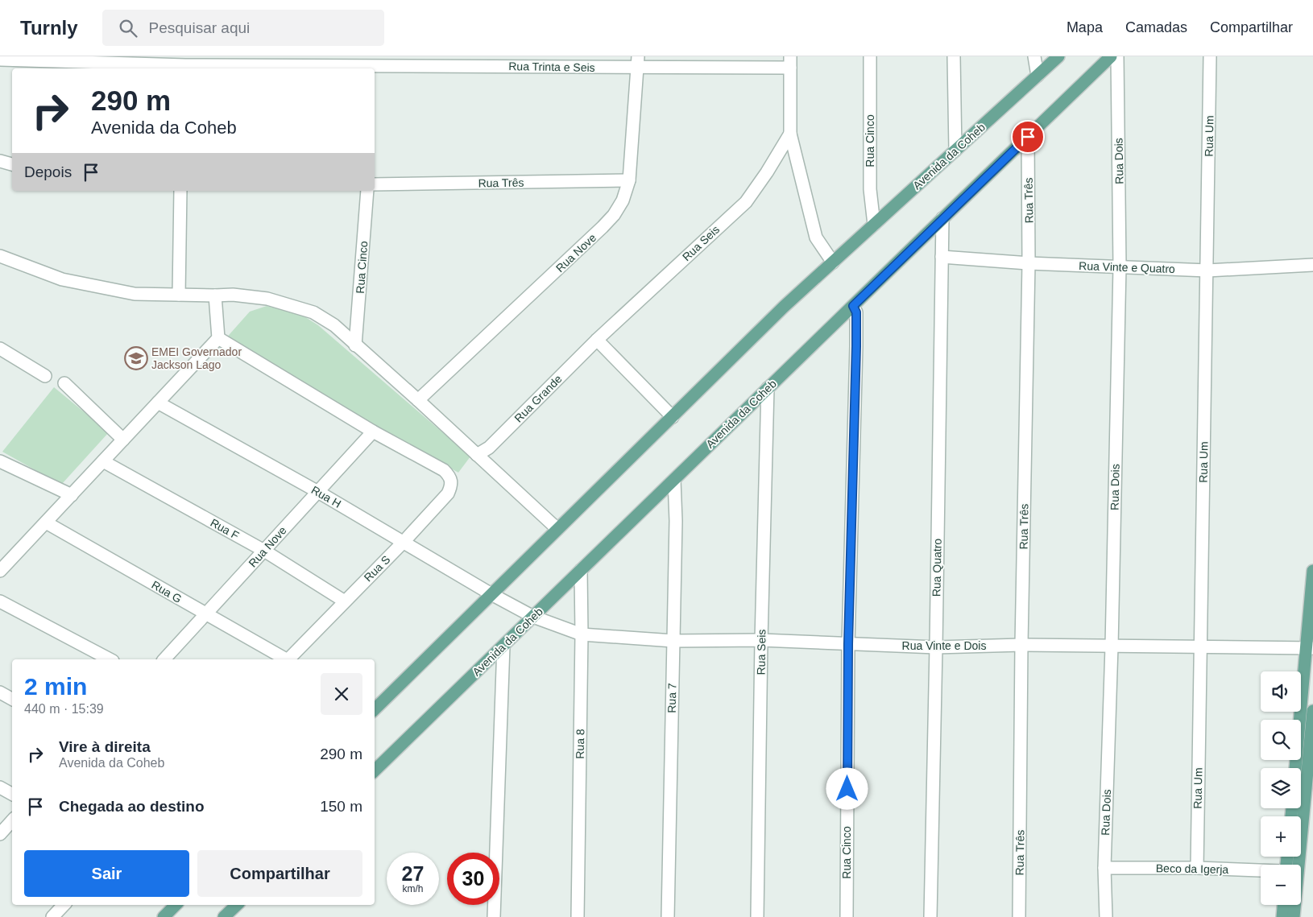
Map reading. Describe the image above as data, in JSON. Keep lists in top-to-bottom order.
{
  "streets": {
    "main road": ["Avenida da Coheb"],
    "street": [
      "Rua Trinta e Seis",
      "Rua Um",
      "Rua Cinco",
      "Rua Dois",
      "Rua Três",
      "Rua Seis",
      "Rua Nove",
      "Rua Vinte e Quatro",
      "Rua Grande",
      "Rua H",
      "Rua F",
      "Rua Quatro",
      "Rua S",
      "Rua G",
      "Rua Vinte e Dois",
      "Rua 7",
      "Rua 8",
      "Beco da Igerja"
    ]
  },
  "crossings": [
    ["Rua Trinta e Seis", "Rua Seis"],
    ["Rua Trinta e Seis", "Rua Nove"],
    ["Rua Um", "Rua Vinte e Quatro"],
    ["Rua Um", "Rua Vinte e Dois"],
    ["Rua Um", "Beco da Igerja"],
    ["Rua Cinco", "Avenida da Coheb"],
    ["Rua Cinco", "Rua Vinte e Dois"],
    ["Avenida da Coheb", "Rua Três"],
    ["Avenida da Coheb", "Rua Seis"],
    ["Avenida da Coheb", "Rua H"],
    ["Avenida da Coheb", "Rua Quatro"],
    ["Avenida da Coheb", "Rua Vinte e Dois"],
    ["Avenida da Coheb", "Rua 7"],
    ["Avenida da Coheb", "Rua 8"],
    ["Rua Dois", "Rua Vinte e Quatro"],
    ["Rua Dois", "Rua Vinte e Dois"],
    ["Rua Dois", "Beco da Igerja"],
    ["Rua Três", "Rua Nove"],
    ["Rua Três", "Rua Vinte e Quatro"],
    ["Rua Três", "Rua Vinte e Dois"],
    ["Rua Seis", "Rua Grande"],
    ["Rua Seis", "Rua Vinte e Dois"],
    ["Rua Nove", "Rua H"],
    ["Rua Nove", "Rua F"],
    ["Rua Nove", "Rua S"],
    ["Rua Nove", "Rua G"],
    ["Rua Vinte e Quatro", "Rua Quatro"],
    ["Rua H", "Rua S"],
    ["Rua H", "Rua Vinte e Dois"],
    ["Rua F", "Rua S"],
    ["Rua Quatro", "Rua Vinte e Dois"],
    ["Rua Vinte e Dois", "Rua 7"],
    ["Rua Vinte e Dois", "Rua 8"]
  ],
  "places": {
    "school or university": ["EMEI Governador Jackson Lago"]
  },
  "page": {
    "header": "Turnly",
    "search": "Pesquisar aqui",
    "nav": ["Mapa", "Camadas", "Compartilhar"],
    "turn": ["290 m", "Avenida da Coheb"],
    "then": "Depois",
    "heading": ["2 min", "440 m · 15:39"],
    "map_buttons": ["+", "−"],
    "list": [
      {
        "name": "Vire à direita",
        "note": "Avenida da Coheb",
        "value": "290 m"
      },
      {
        "name": "Chegada ao destino",
        "value": "150 m"
      }
    ],
    "buttons": ["Sair", "Compartilhar"],
    "speed": "27 km/h",
    "limit": "30"
  }
}
